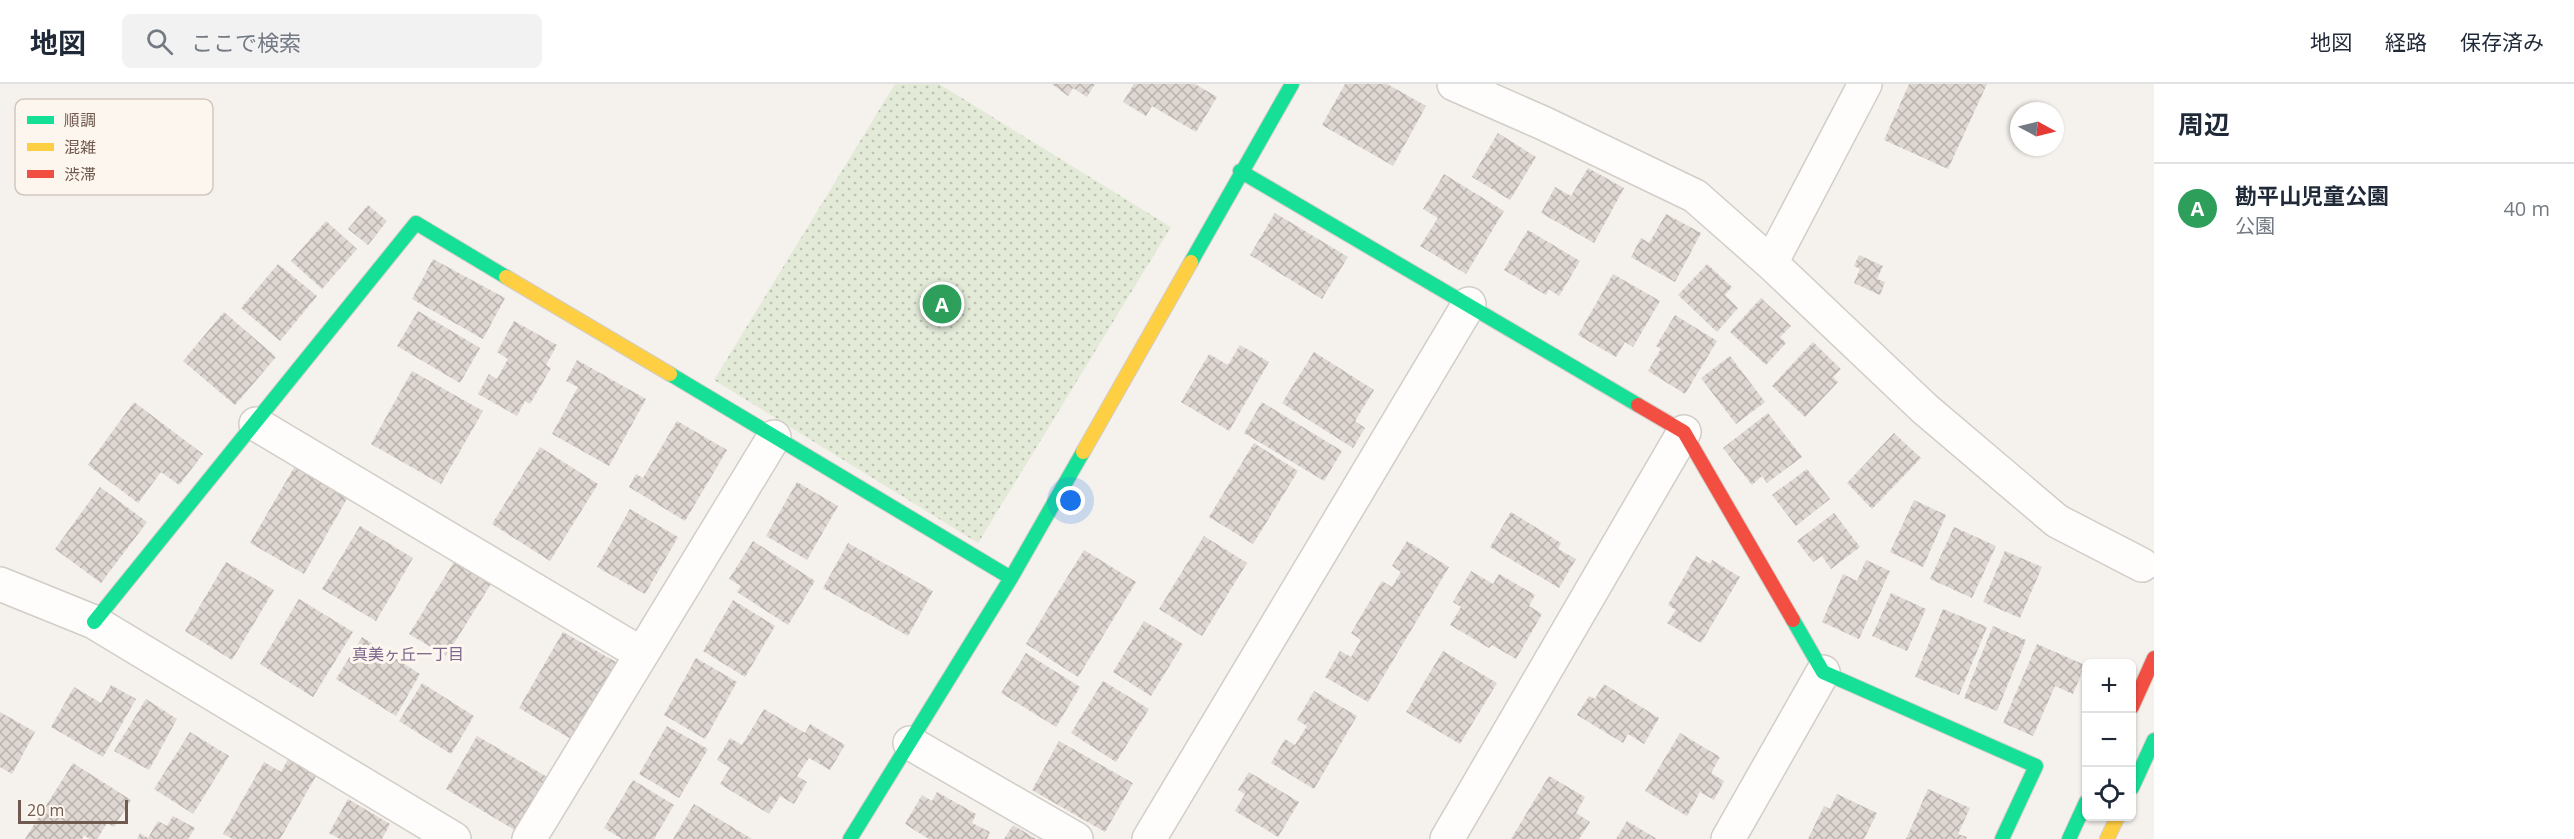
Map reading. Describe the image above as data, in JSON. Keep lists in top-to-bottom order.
{
  "districts": ["真美ヶ丘一丁目"],
  "legend": ["順調", "混雑", "渋滞"],
  "scale_bar": "20 m",
  "north": "right",
  "page": {
    "header": "地図",
    "search": "ここで検索",
    "nav": ["地図", "経路", "保存済み"],
    "heading": "周辺",
    "list": [
      {
        "mark": "A",
        "name": "勘平山児童公園",
        "note": "公園",
        "value": "40 m"
      }
    ],
    "pins": "A",
    "map_buttons": ["+", "−"],
    "scale": "20 m"
  }
}
